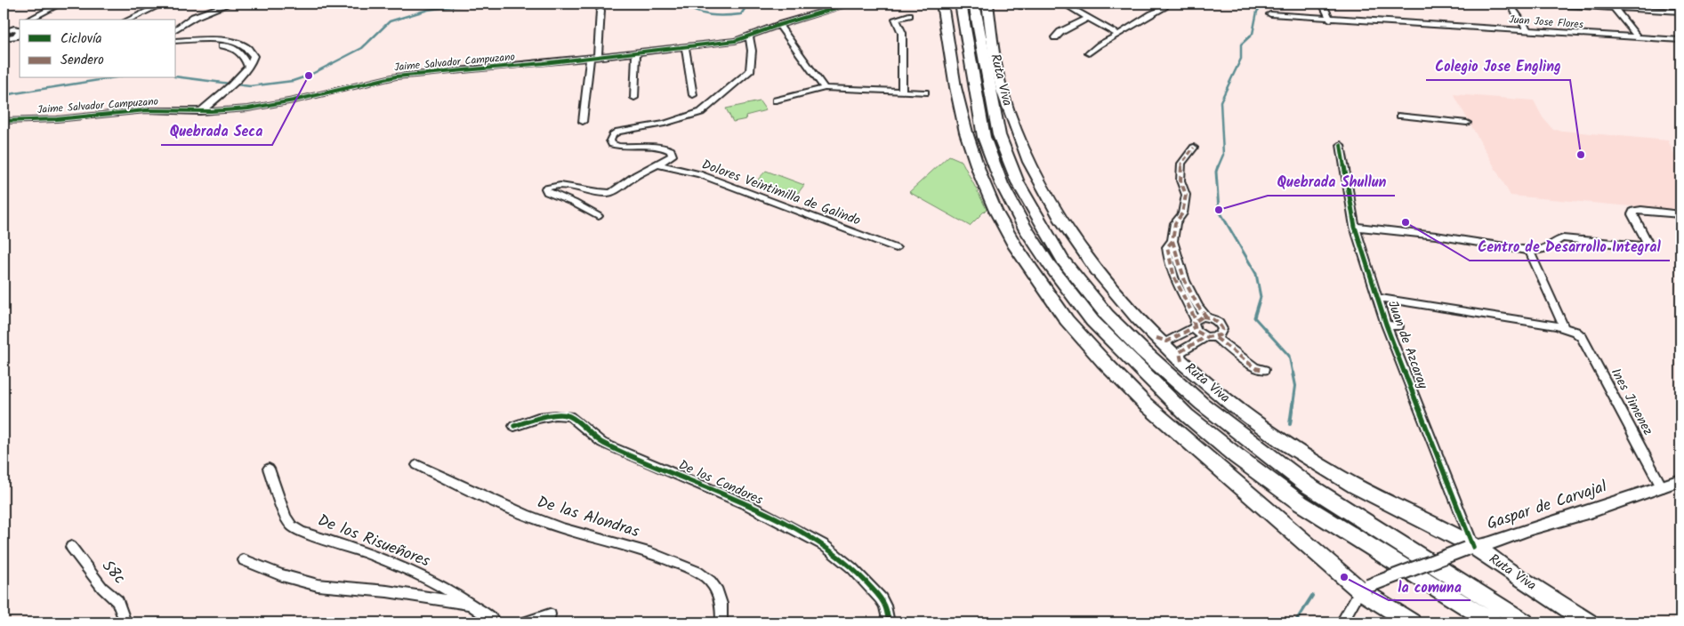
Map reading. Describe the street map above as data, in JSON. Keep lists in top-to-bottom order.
{
  "streets": {
    "main road": ["Ruta Viva"],
    "street": [
      "Juan Jose Flores",
      "Jaime Salvador Campuzano",
      "Dolores Veintimilla de Galindo",
      "Juan de Azcaray",
      "Ines Jimenez",
      "De los Condores",
      "Gaspar de Carvajal",
      "De las Alondras",
      "De los Risueñores",
      "S8c"
    ]
  },
  "crossings": [
    ["Ruta Viva", "Juan de Azcaray"],
    ["Ruta Viva", "Gaspar de Carvajal"],
    ["Juan de Azcaray", "Gaspar de Carvajal"],
    ["Ines Jimenez", "Gaspar de Carvajal"]
  ],
  "places": [
    "Quebrada Seca",
    "Colegio Jose Engling",
    "Quebrada Shullun",
    "Centro de Desarrollo Integral",
    "la comuna"
  ],
  "legend": ["Ciclovía", "Sendero"]
}
